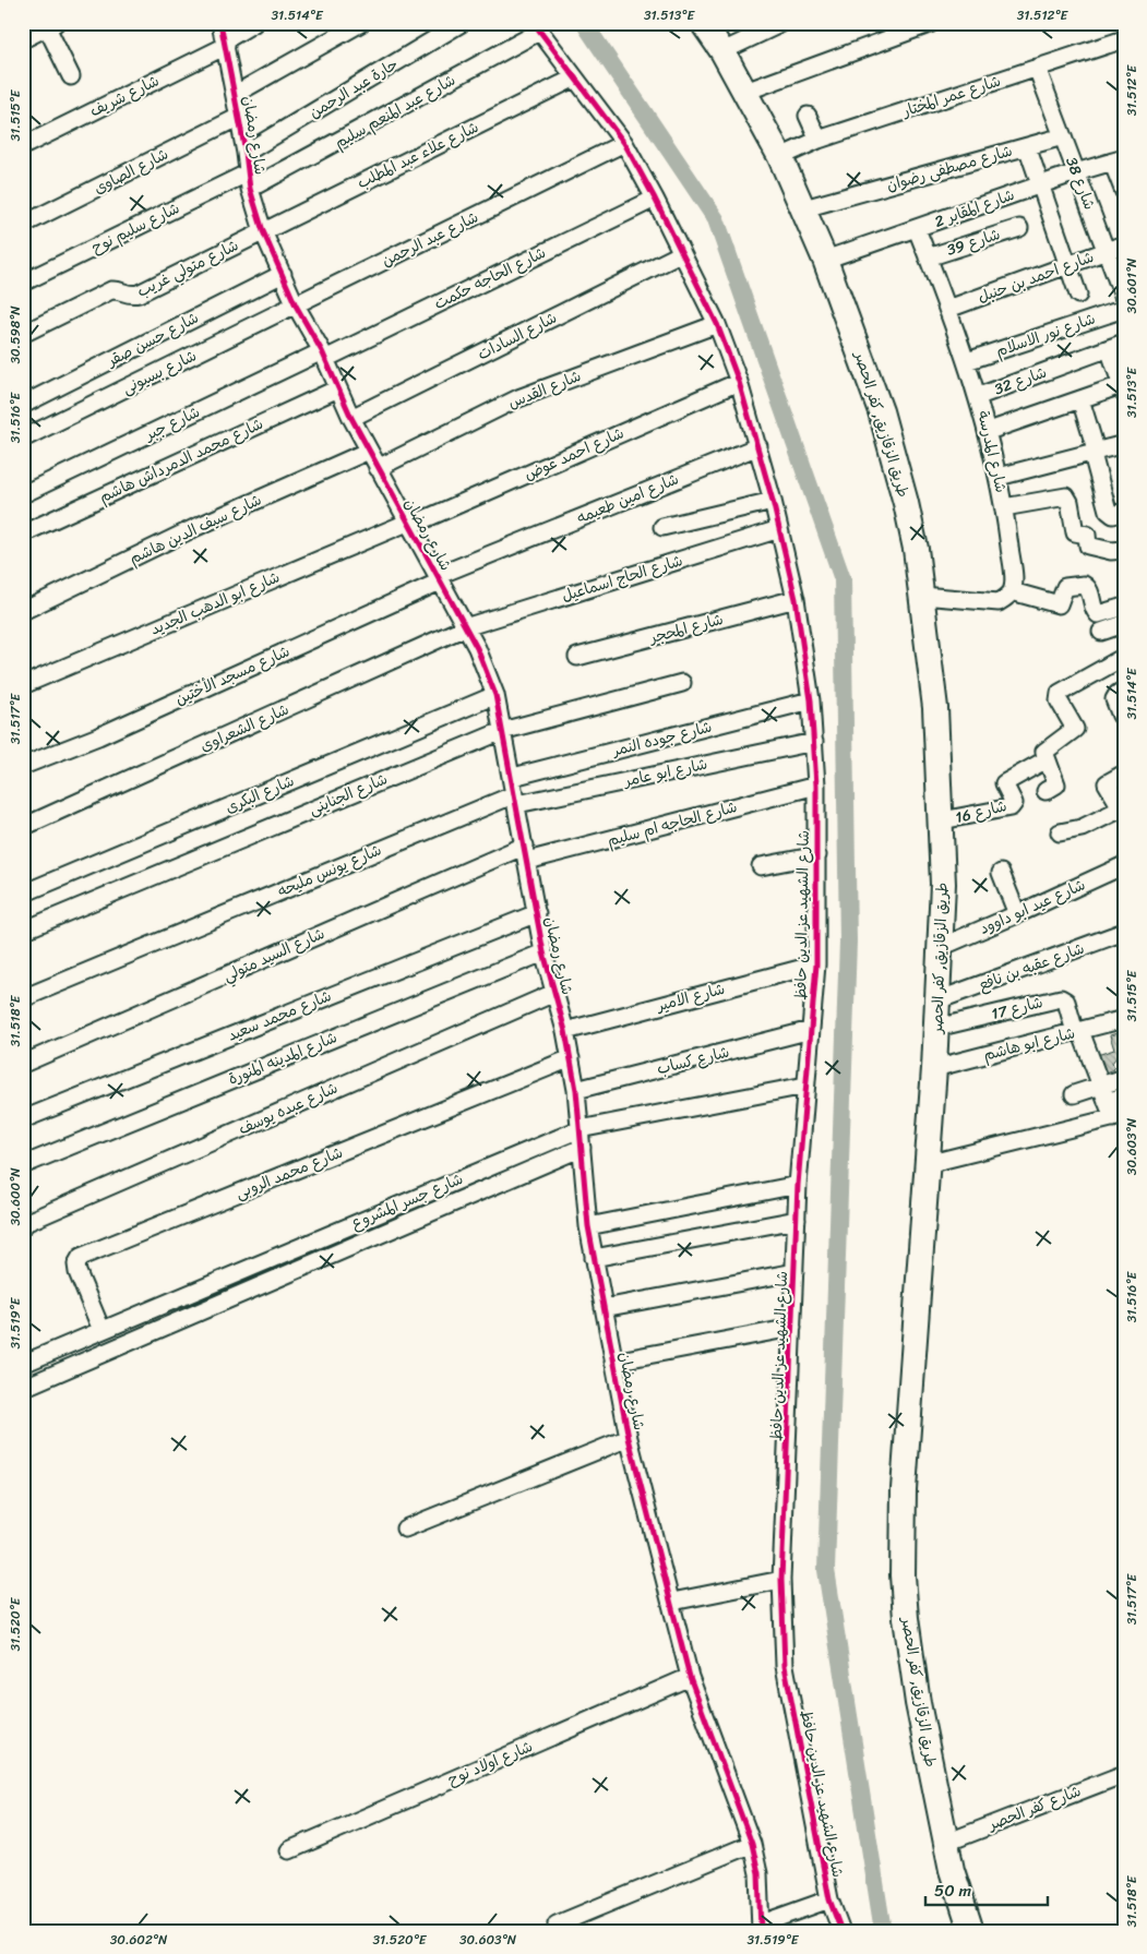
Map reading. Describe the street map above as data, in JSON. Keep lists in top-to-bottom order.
{
  "streets": {
    "main road": ["طريق الزقازيق, كفر الحصر"],
    "street": [
      "حارة عبد الرحمن",
      "شارع شريف",
      "شارع عمر المختار",
      "شارع عبد المنعم سليم",
      "شارع رمضان",
      "شارع علاء عبد المطلب",
      "شارع مصطفى رضوان",
      "شارع الصاوى",
      "شارع 38",
      "شارع المقابر 2",
      "شارع سليم نوح",
      "شارع عبد الرحمن",
      "شارع 39",
      "شارع متولي غريب",
      "شارع احمد بن حنبل",
      "شارع الحاجه حكمت",
      "شارع نور الاسلام",
      "شارع السادات",
      "شارع حسن صقر",
      "شارع بسيونى",
      "شارع 32",
      "شارع القدس",
      "شارع جبر",
      "شارع المدرسة",
      "شارع احمد عوض",
      "شارع محمد الدمرداش هاشم",
      "شارع امين طعيمه",
      "شارع سيف الدين هاشم",
      "شارع الحاج اسماعيل",
      "شارع ابو الدهب الجديد",
      "شارع المحجر",
      "شارع مسجد الأختين",
      "شارع الشعراوى",
      "شارع جوده النمر",
      "شارع ابو عامر",
      "شارع البكرى",
      "شارع الجناينى",
      "شارع 16",
      "شارع الحاجه ام سليم",
      "شارع يونس مليحه",
      "شارع عيد ابو داوود",
      "شارع الشهيد عز الدين حافظ",
      "شارع السيد متولي",
      "شارع عقبه بن نافع",
      "شارع الامير",
      "شارع 17",
      "شارع محمد سعيد",
      "شارع ابو هاشم",
      "شارع المدينه المنورة",
      "شارع كساب",
      "شارع عبده يوسف",
      "شارع محمد الروبى",
      "شارع جسر المشروع",
      "شارع اولاد نوح",
      "شارع كفر الحصر"
    ]
  },
  "crossings": [
    ["حارة عبد الرحمن", "شارع رمضان"],
    ["شارع شريف", "شارع رمضان"],
    ["شارع عمر المختار", "شارع 38"],
    ["شارع عمر المختار", "طريق الزقازيق, كفر الحصر"],
    ["شارع عبد المنعم سليم", "شارع رمضان"],
    ["شارع عبد المنعم سليم", "شارع سليم نوح"],
    ["شارع عبد المنعم سليم", "شارع الشهيد عز الدين حافظ"],
    ["شارع رمضان", "شارع علاء عبد المطلب"],
    ["شارع رمضان", "شارع الصاوى"],
    ["شارع رمضان", "شارع سليم نوح"],
    ["شارع رمضان", "شارع عبد الرحمن"],
    ["شارع رمضان", "شارع متولي غريب"],
    ["شارع رمضان", "شارع الحاجه حكمت"],
    ["شارع رمضان", "شارع السادات"],
    ["شارع رمضان", "شارع حسن صقر"],
    ["شارع رمضان", "شارع بسيونى"],
    ["شارع رمضان", "شارع القدس"],
    ["شارع رمضان", "شارع جبر"],
    ["شارع رمضان", "شارع احمد عوض"],
    ["شارع رمضان", "شارع محمد الدمرداش هاشم"],
    ["شارع رمضان", "شارع امين طعيمه"],
    ["شارع رمضان", "شارع سيف الدين هاشم"],
    ["شارع رمضان", "شارع الحاج اسماعيل"],
    ["شارع رمضان", "شارع ابو الدهب الجديد"],
    ["شارع رمضان", "شارع مسجد الأختين"],
    ["شارع رمضان", "شارع الشعراوى"],
    ["شارع رمضان", "شارع جوده النمر"],
    ["شارع رمضان", "شارع ابو عامر"],
    ["شارع رمضان", "شارع البكرى"],
    ["شارع رمضان", "شارع الجناينى"],
    ["شارع رمضان", "شارع الحاجه ام سليم"],
    ["شارع رمضان", "شارع يونس مليحه"],
    ["شارع رمضان", "شارع السيد متولي"],
    ["شارع رمضان", "شارع الامير"],
    ["شارع رمضان", "شارع محمد سعيد"],
    ["شارع رمضان", "شارع المدينه المنورة"],
    ["شارع رمضان", "شارع كساب"],
    ["شارع رمضان", "شارع عبده يوسف"],
    ["شارع رمضان", "شارع محمد الروبى"],
    ["شارع رمضان", "شارع جسر المشروع"],
    ["شارع رمضان", "شارع اولاد نوح"],
    ["شارع علاء عبد المطلب", "شارع متولي غريب"],
    ["شارع علاء عبد المطلب", "شارع الشهيد عز الدين حافظ"],
    ["شارع مصطفى رضوان", "شارع 38"],
    ["شارع مصطفى رضوان", "طريق الزقازيق, كفر الحصر"],
    ["شارع 38", "شارع المقابر 2"],
    ["شارع 38", "شارع احمد بن حنبل"],
    ["شارع المقابر 2", "طريق الزقازيق, كفر الحصر"],
    ["شارع المقابر 2", "شارع المدرسة"],
    ["شارع عبد الرحمن", "شارع بسيونى"],
    ["شارع عبد الرحمن", "شارع الشهيد عز الدين حافظ"],
    ["شارع 39", "شارع المدرسة"],
    ["شارع احمد بن حنبل", "شارع المدرسة"],
    ["شارع الحاجه حكمت", "شارع جبر"],
    ["شارع الحاجه حكمت", "شارع الشهيد عز الدين حافظ"],
    ["شارع نور الاسلام", "شارع المدرسة"],
    ["شارع السادات", "شارع الشهيد عز الدين حافظ"],
    ["شارع 32", "شارع المدرسة"],
    ["شارع القدس", "شارع الشهيد عز الدين حافظ"],
    ["طريق الزقازيق, كفر الحصر", "شارع 16"],
    ["طريق الزقازيق, كفر الحصر", "شارع عيد ابو داوود"],
    ["طريق الزقازيق, كفر الحصر", "شارع عقبه بن نافع"],
    ["طريق الزقازيق, كفر الحصر", "شارع 17"],
    ["طريق الزقازيق, كفر الحصر", "شارع ابو هاشم"],
    ["طريق الزقازيق, كفر الحصر", "شارع كفر الحصر"],
    ["شارع احمد عوض", "شارع ابو الدهب الجديد"],
    ["شارع احمد عوض", "شارع الشهيد عز الدين حافظ"],
    ["شارع امين طعيمه", "شارع مسجد الأختين"],
    ["شارع امين طعيمه", "شارع الشهيد عز الدين حافظ"],
    ["شارع الحاج اسماعيل", "شارع الشعراوى"],
    ["شارع الحاج اسماعيل", "شارع الشهيد عز الدين حافظ"],
    ["شارع المحجر", "شارع الشهيد عز الدين حافظ"],
    ["شارع جوده النمر", "شارع ابو عامر"],
    ["شارع جوده النمر", "شارع يونس مليحه"],
    ["شارع جوده النمر", "شارع الشهيد عز الدين حافظ"],
    ["شارع ابو عامر", "شارع يونس مليحه"],
    ["شارع ابو عامر", "شارع الشهيد عز الدين حافظ"],
    ["شارع الحاجه ام سليم", "شارع الشهيد عز الدين حافظ"],
    ["شارع الحاجه ام سليم", "شارع السيد متولي"],
    ["شارع الشهيد عز الدين حافظ", "شارع الامير"],
    ["شارع الشهيد عز الدين حافظ", "شارع كساب"],
    ["شارع الشهيد عز الدين حافظ", "شارع جسر المشروع"],
    ["شارع 17", "شارع ابو هاشم"],
    ["شارع محمد الروبى", "شارع جسر المشروع"]
  ],
  "scale_bar": "50 m",
  "coordinates": [
    "31.514°E",
    "31.513°E",
    "31.512°E",
    "31.515°E",
    "30.601°N",
    "30.598°N",
    "31.516°E",
    "31.517°E",
    "31.518°E",
    "30.603°N",
    "30.600°N",
    "31.519°E",
    "31.520°E",
    "30.602°N"
  ]
}
